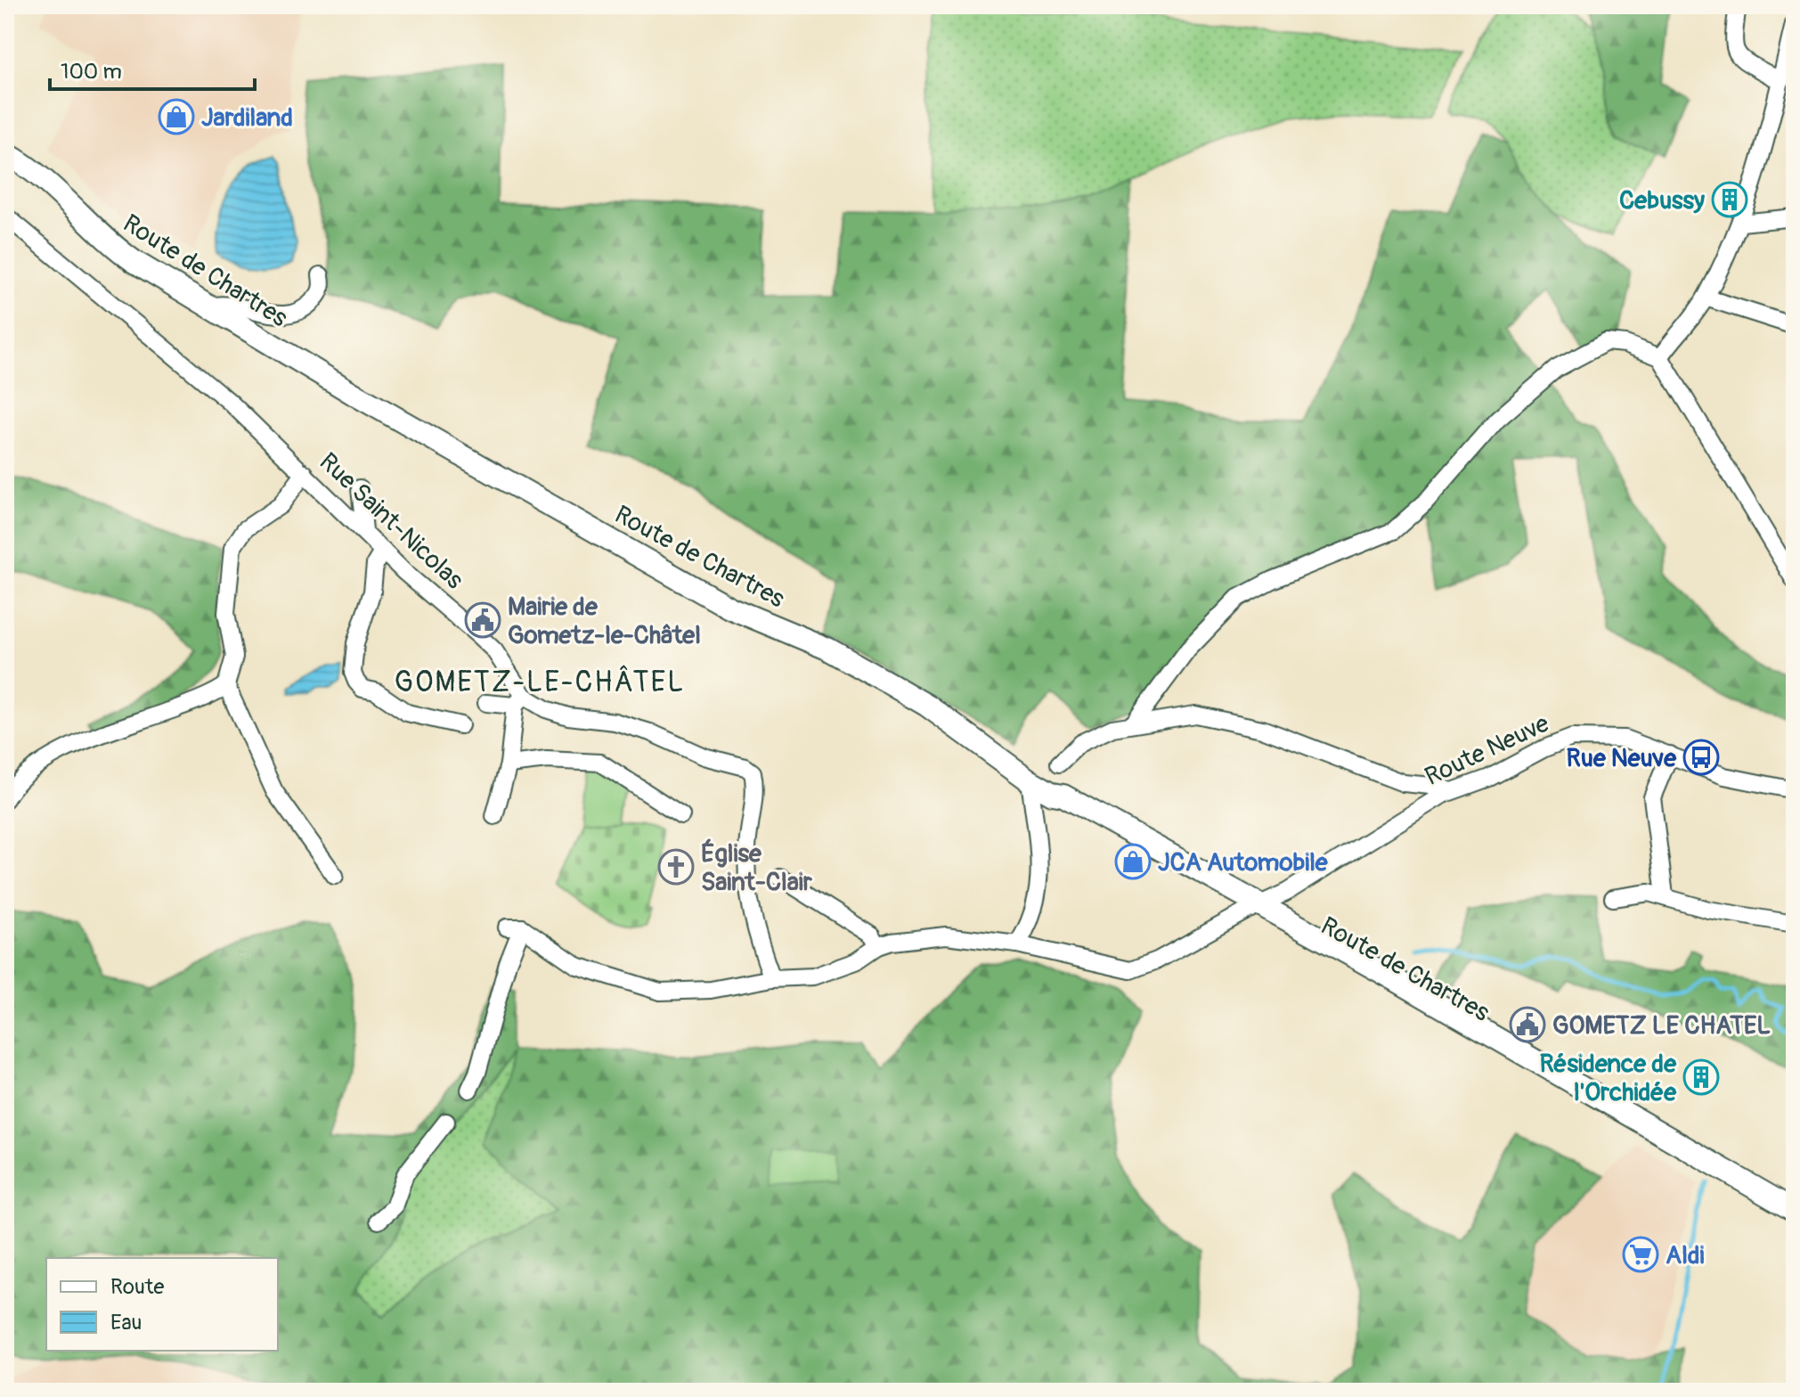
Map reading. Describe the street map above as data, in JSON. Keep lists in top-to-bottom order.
{
  "streets": {
    "main road": ["Route de Chartres"],
    "street": ["Rue Saint-Nicolas", "Route Neuve"]
  },
  "crossings": [
    ["Route de Chartres", "Route Neuve"]
  ],
  "districts": ["GOMETZ-LE-CHÂTEL"],
  "places": {
    "shop": ["Jardiland", "JCA Automobile"],
    "building": ["Cebussy", "Résidence de l'Orchidée"],
    "public building": ["Mairie de Gometz-le-Châtel", "GOMETZ LE CHATEL"],
    "bus stop": ["Rue Neuve"],
    "church": ["Église Saint-Clair"],
    "supermarket": ["Aldi"]
  },
  "legend": ["Route", "Eau"],
  "scale_bar": "100 m"
}
